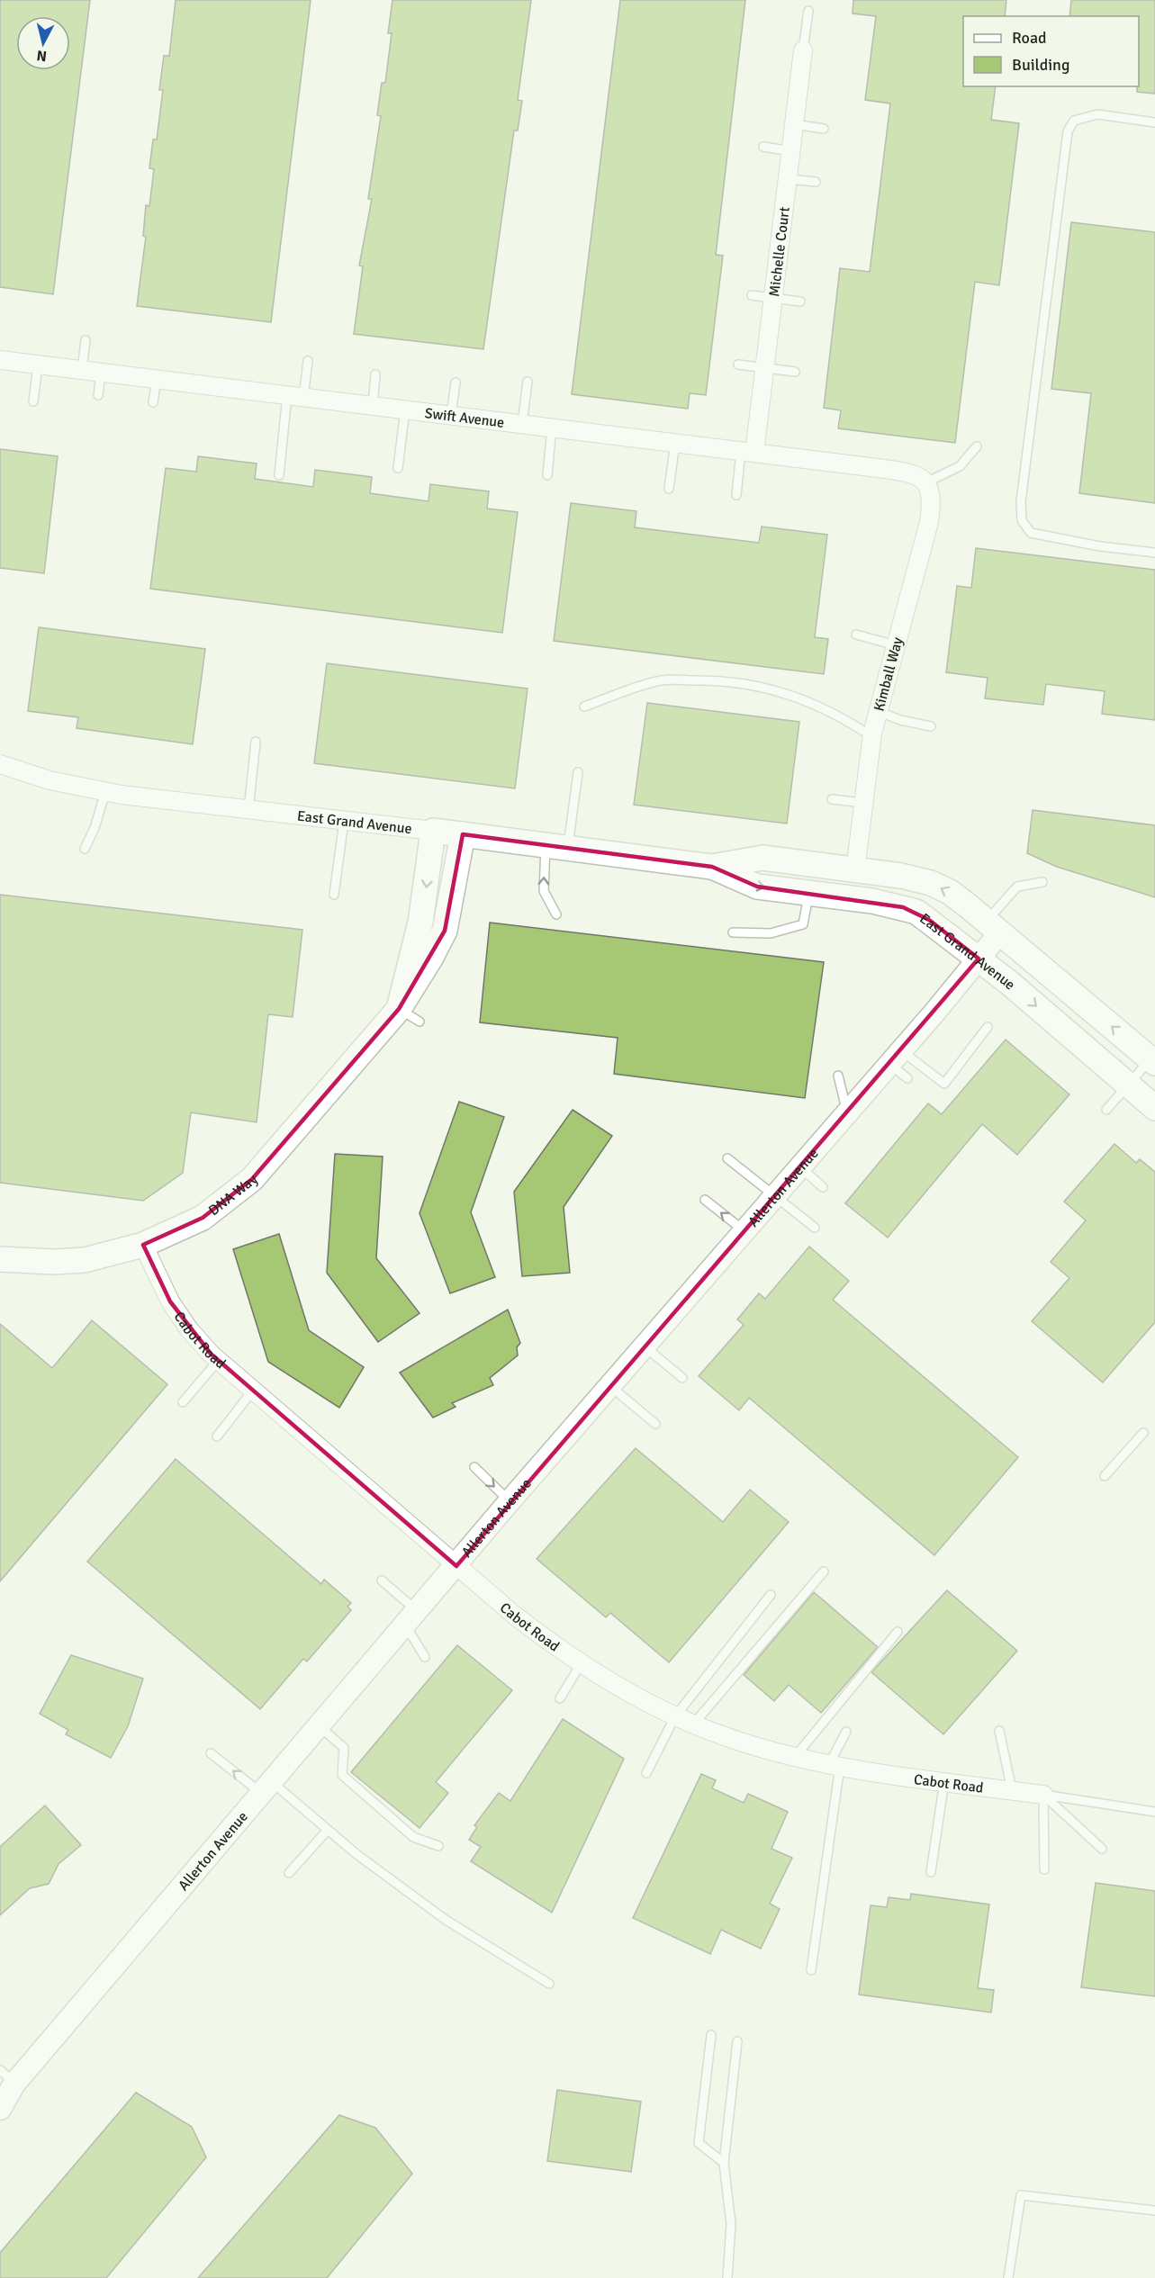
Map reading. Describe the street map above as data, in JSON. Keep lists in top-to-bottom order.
{
  "streets": {
    "main road": ["East Grand Avenue", "DNA Way"],
    "street": [
      "Michelle Court",
      "Swift Avenue",
      "Kimball Way",
      "Allerton Avenue",
      "Cabot Road"
    ]
  },
  "crossings": [
    ["Michelle Court", "Swift Avenue"],
    ["Swift Avenue", "Kimball Way"],
    ["Kimball Way", "East Grand Avenue"],
    ["East Grand Avenue", "Allerton Avenue"],
    ["East Grand Avenue", "DNA Way"],
    ["Allerton Avenue", "Cabot Road"],
    ["DNA Way", "Cabot Road"]
  ],
  "legend": ["Road", "Building"],
  "north": "bottom"
}
